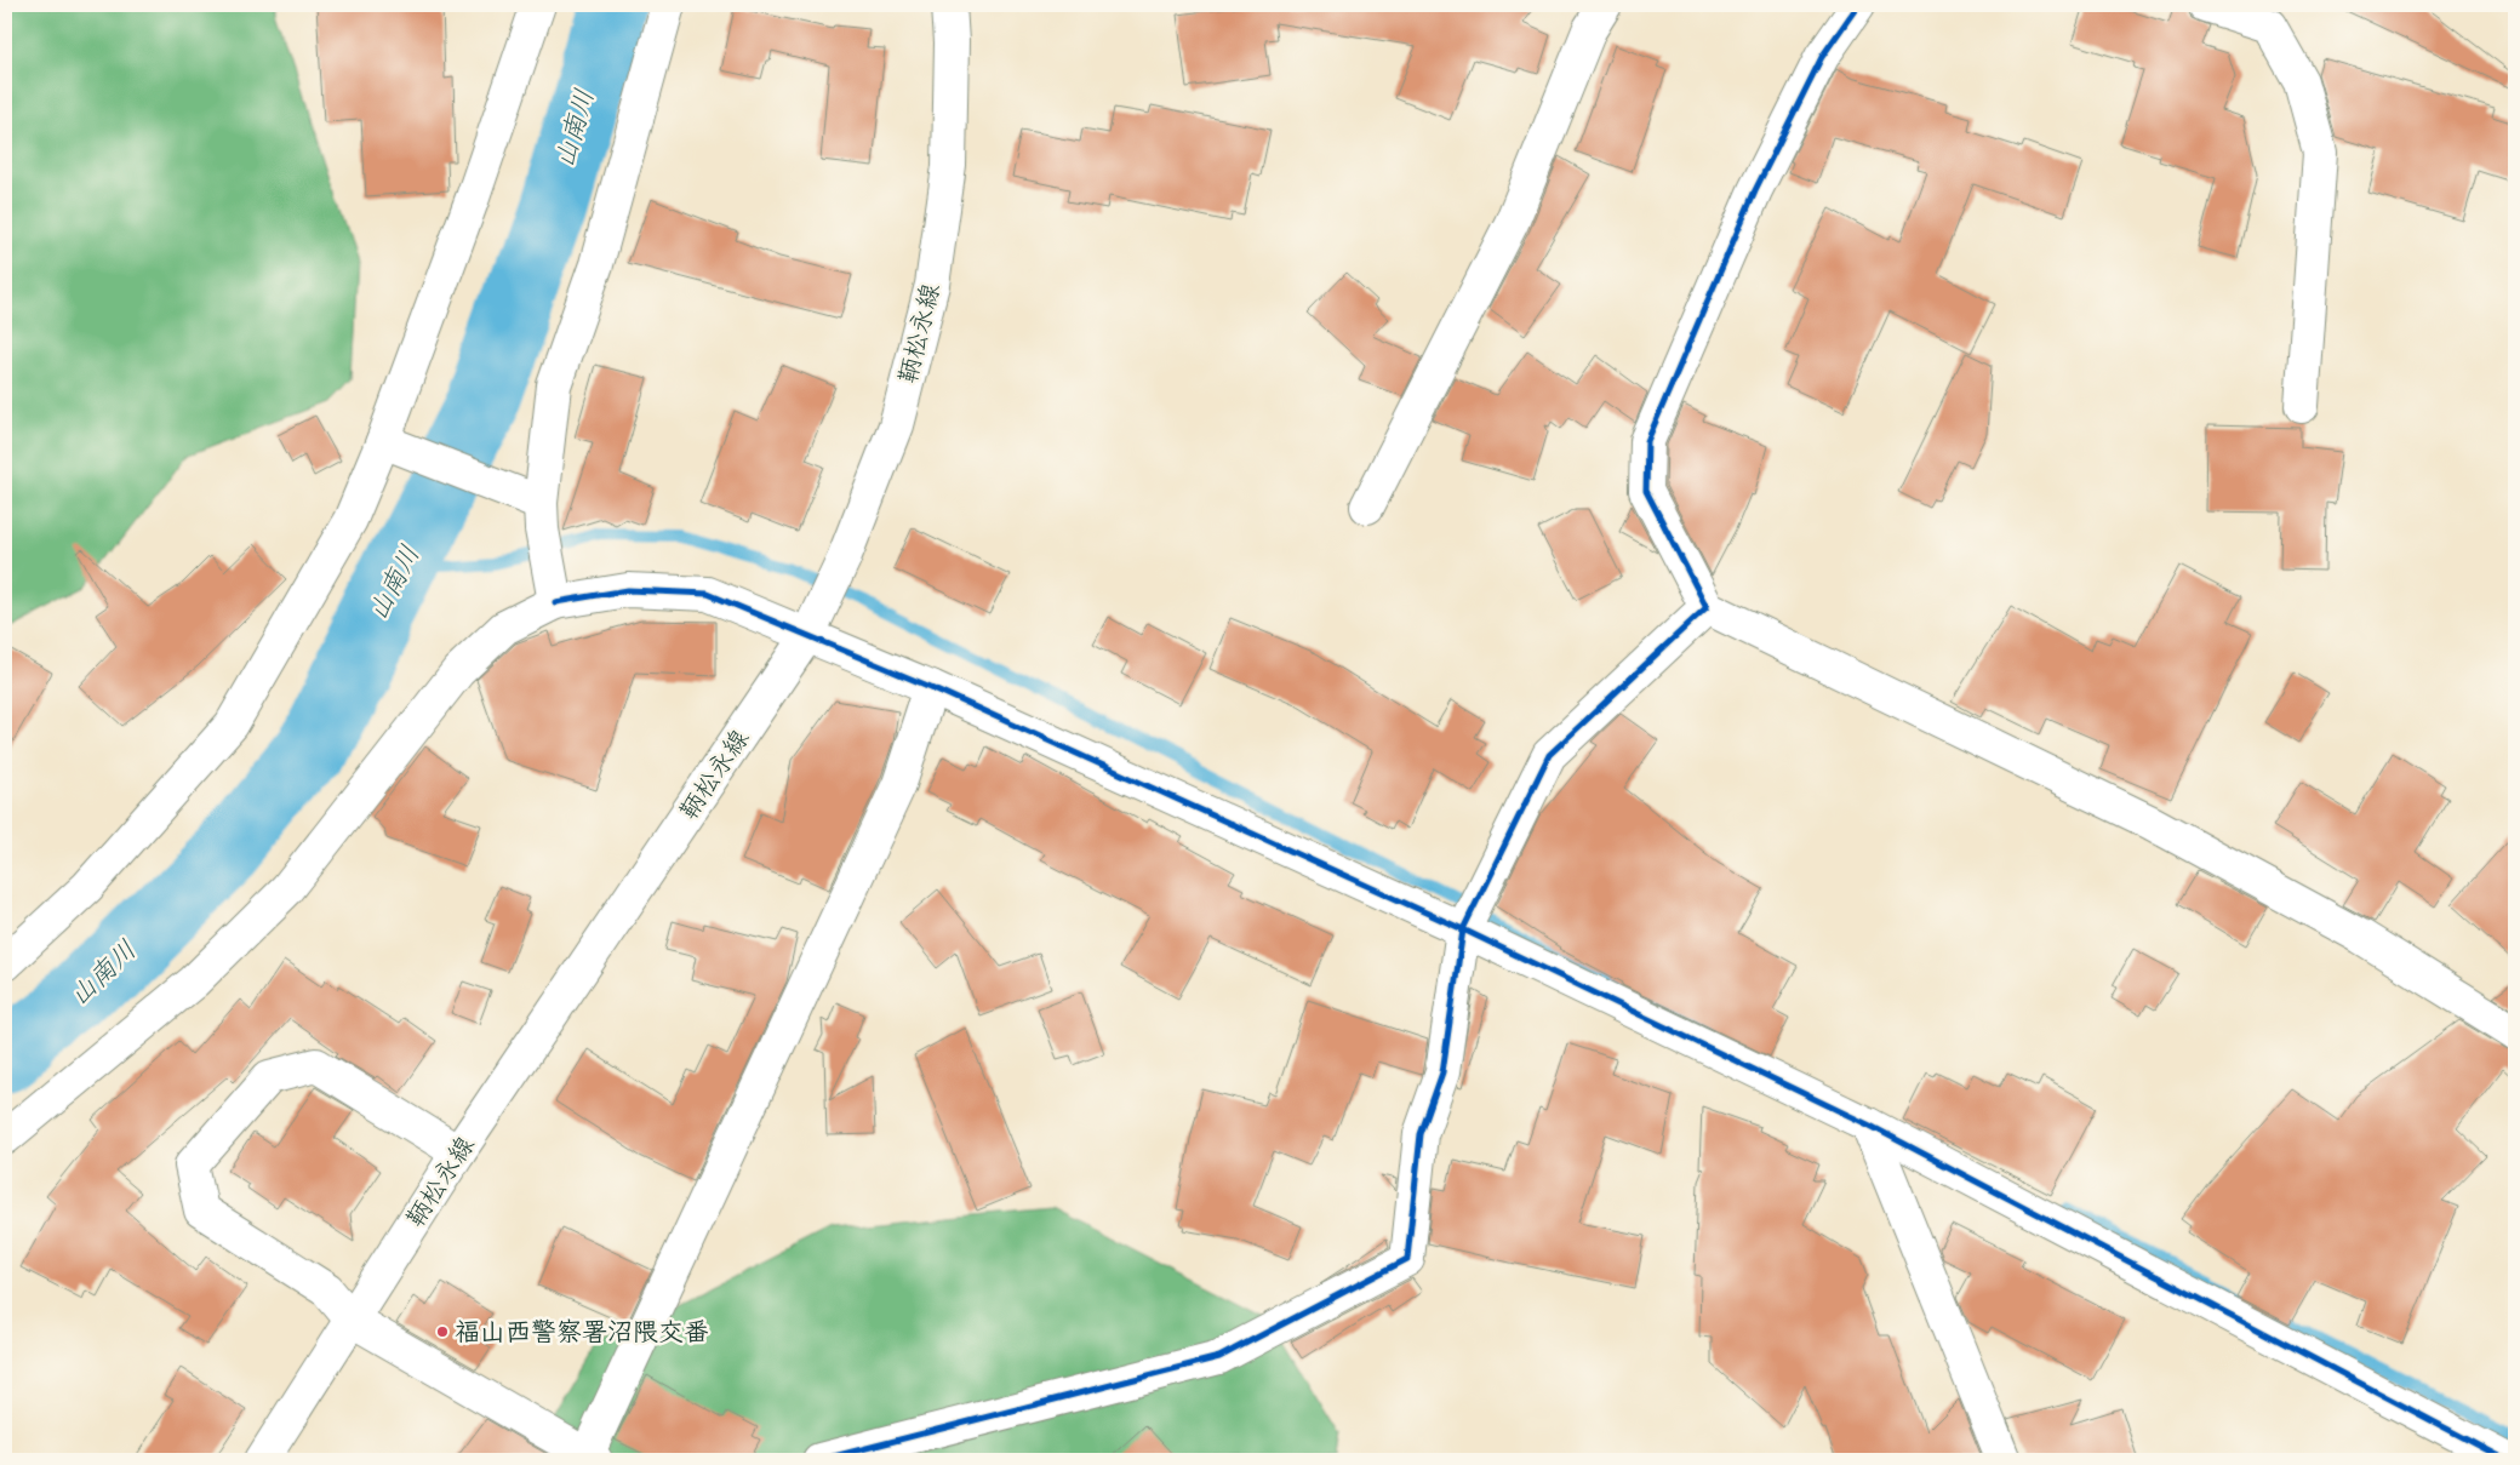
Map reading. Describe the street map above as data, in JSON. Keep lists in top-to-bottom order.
{
  "streets": {
    "street": ["鞆松永線"]
  },
  "water": ["山南川"],
  "places": ["福山西警察署沼隈交番"]
}
